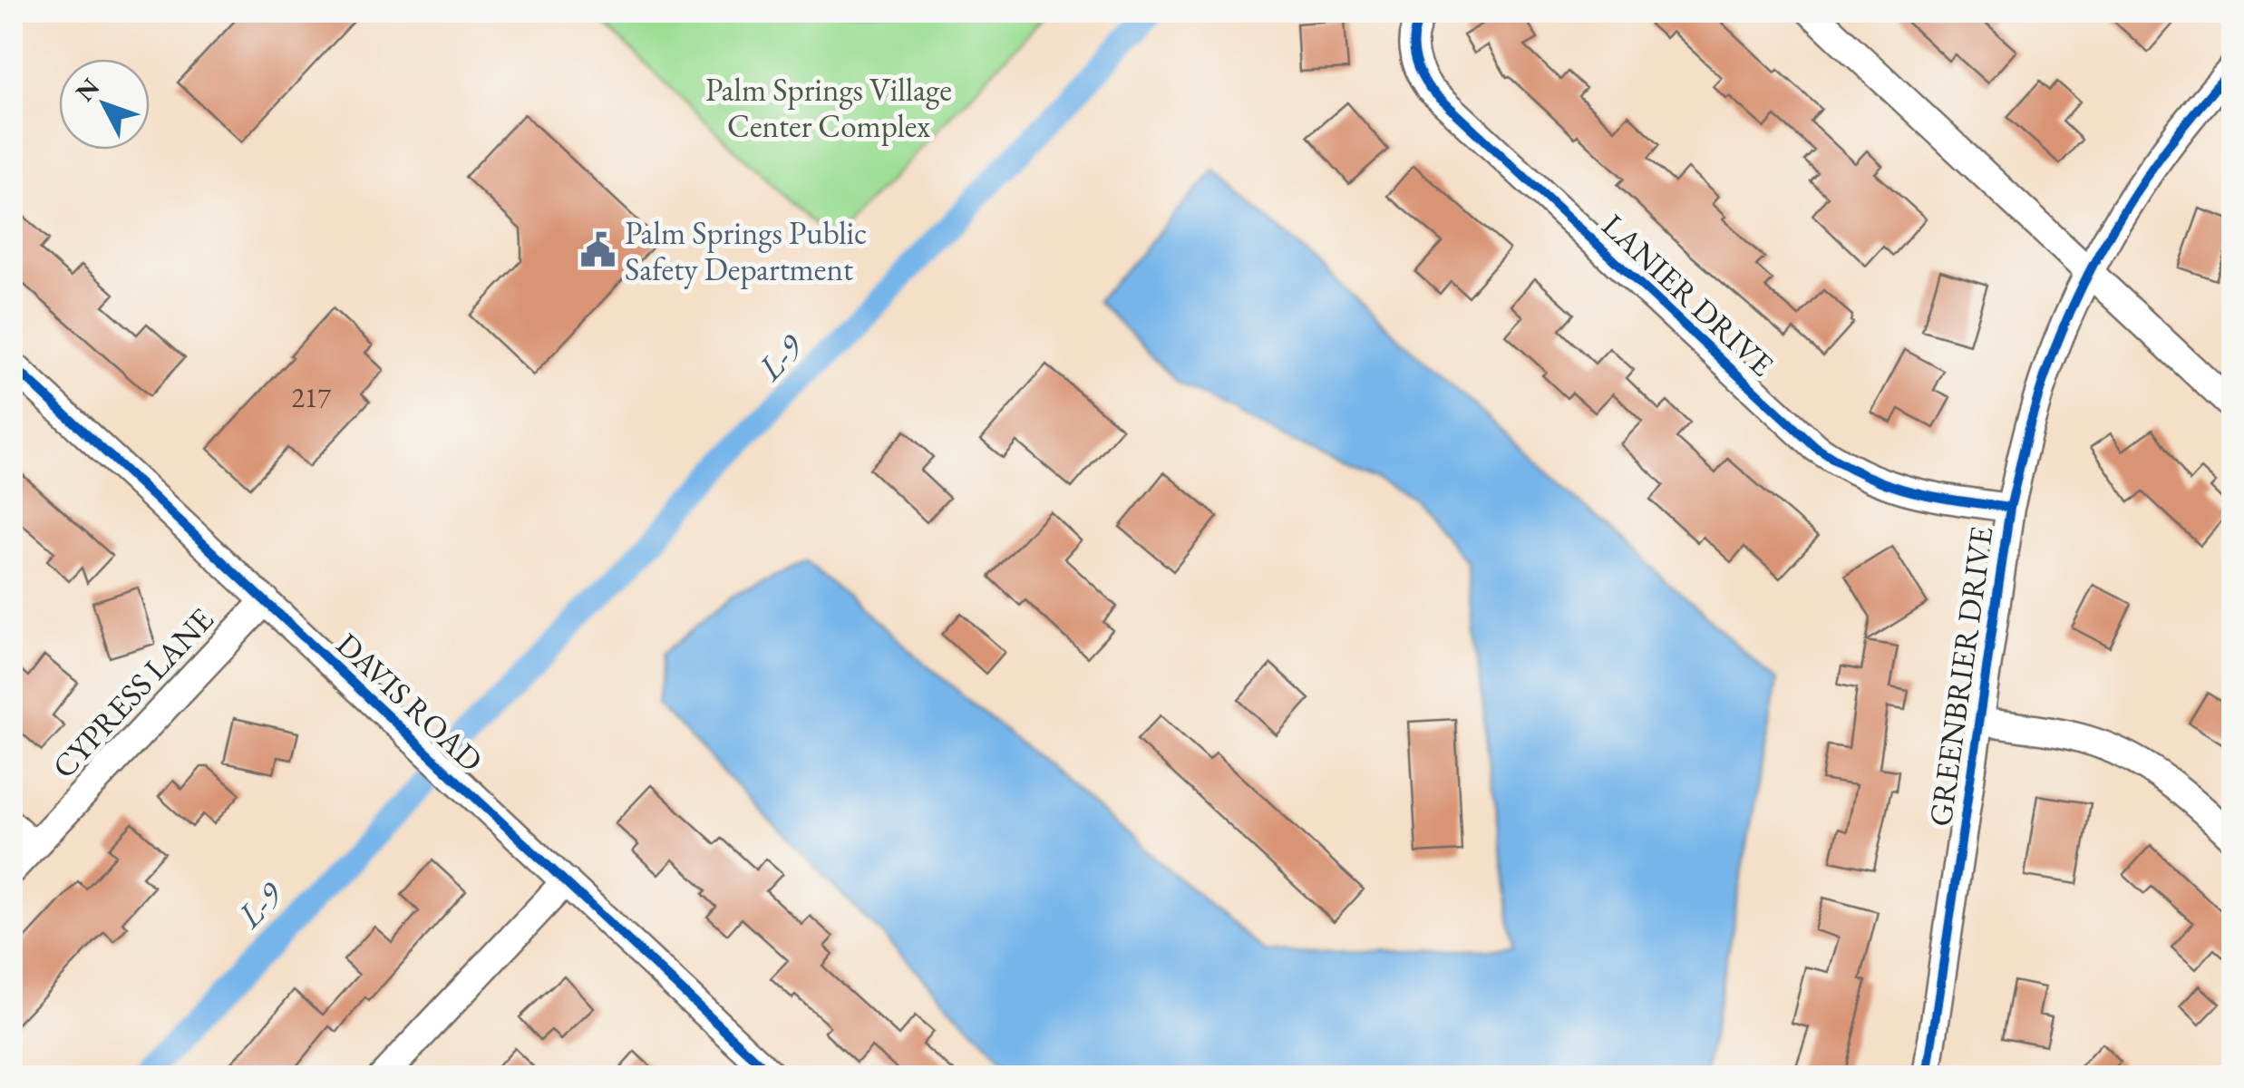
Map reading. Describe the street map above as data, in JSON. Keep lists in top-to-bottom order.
{
  "streets": {
    "street": [
      "LANIER DRIVE",
      "GREENBRIER DRIVE",
      "CYPRESS LANE",
      "DAVIS ROAD"
    ]
  },
  "crossings": [
    ["LANIER DRIVE", "GREENBRIER DRIVE"],
    ["CYPRESS LANE", "DAVIS ROAD"]
  ],
  "water": ["L-9"],
  "parks": ["Palm Springs Village Center Complex"],
  "places": {
    "public building": ["Palm Springs Public Safety Department"]
  },
  "house_numbers": ["217"],
  "north": "top left"
}
